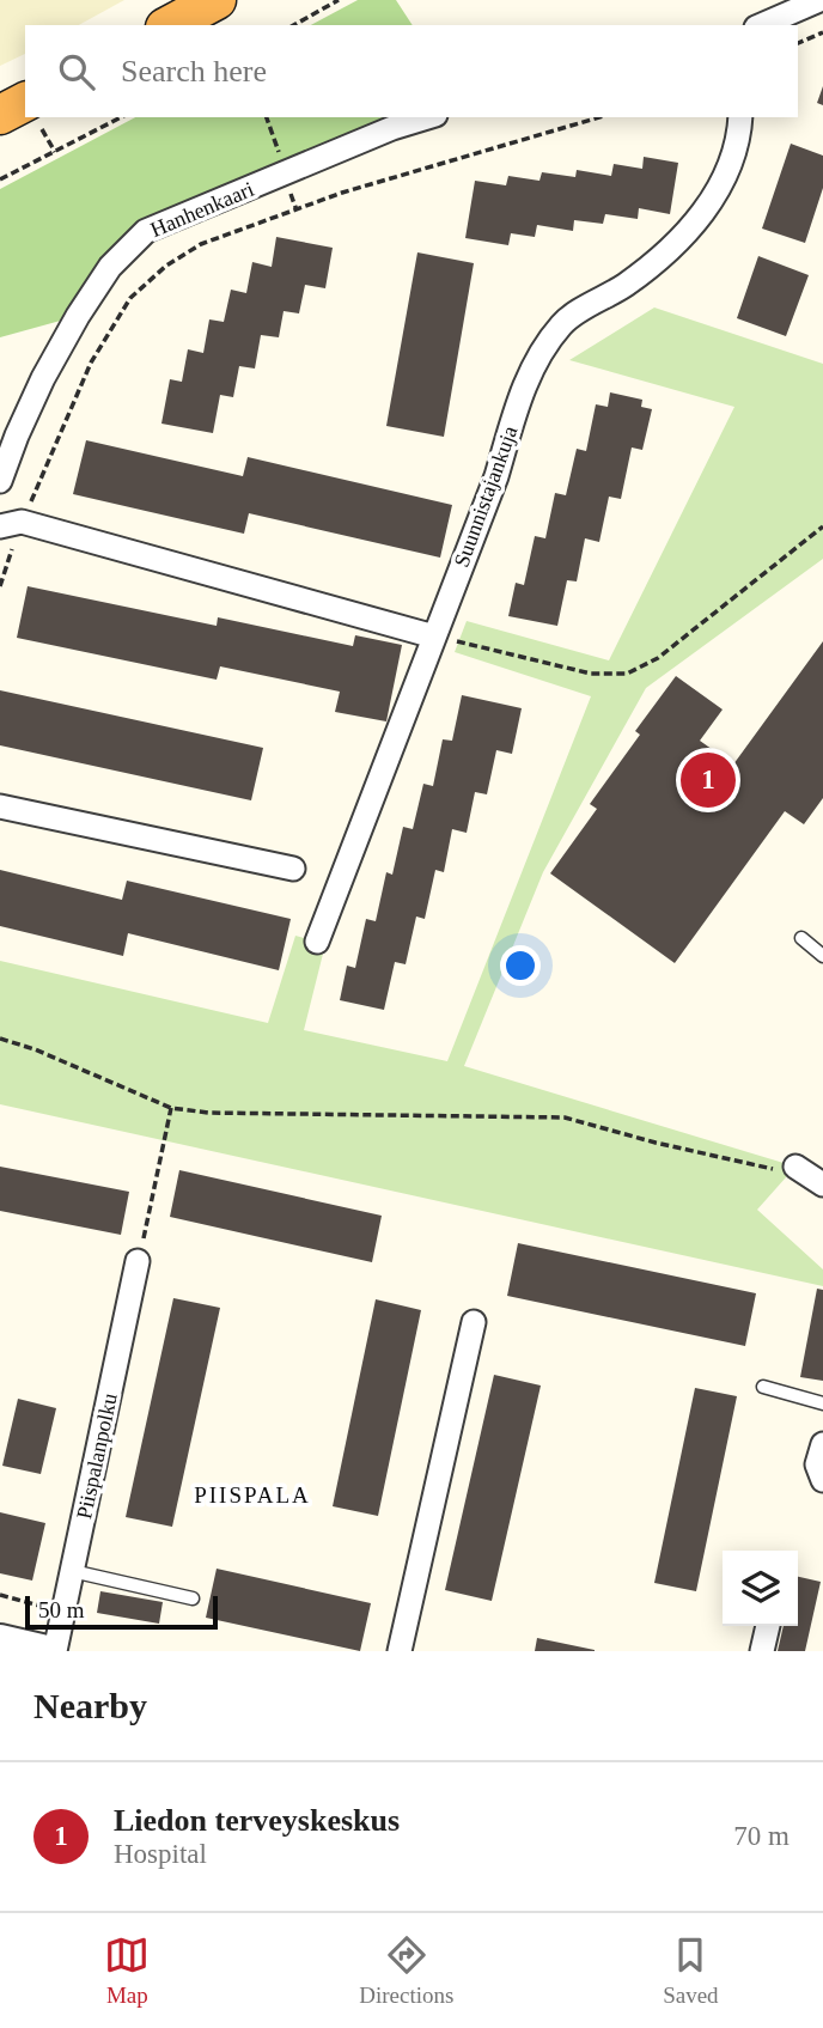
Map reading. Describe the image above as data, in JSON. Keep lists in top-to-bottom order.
{
  "streets": {
    "street": ["Hanhenkaari", "Suunnistajankuja", "Piispalanpolku"]
  },
  "districts": ["PIISPALA"],
  "scale_bar": "50 m",
  "page": {
    "search": "Search here",
    "pins": "1",
    "scale": "50 m",
    "heading": "Nearby",
    "list": [
      {
        "mark": "1",
        "name": "Liedon terveyskeskus",
        "note": "Hospital",
        "value": "70 m"
      }
    ],
    "nav": ["Map", "Directions", "Saved"]
  }
}
